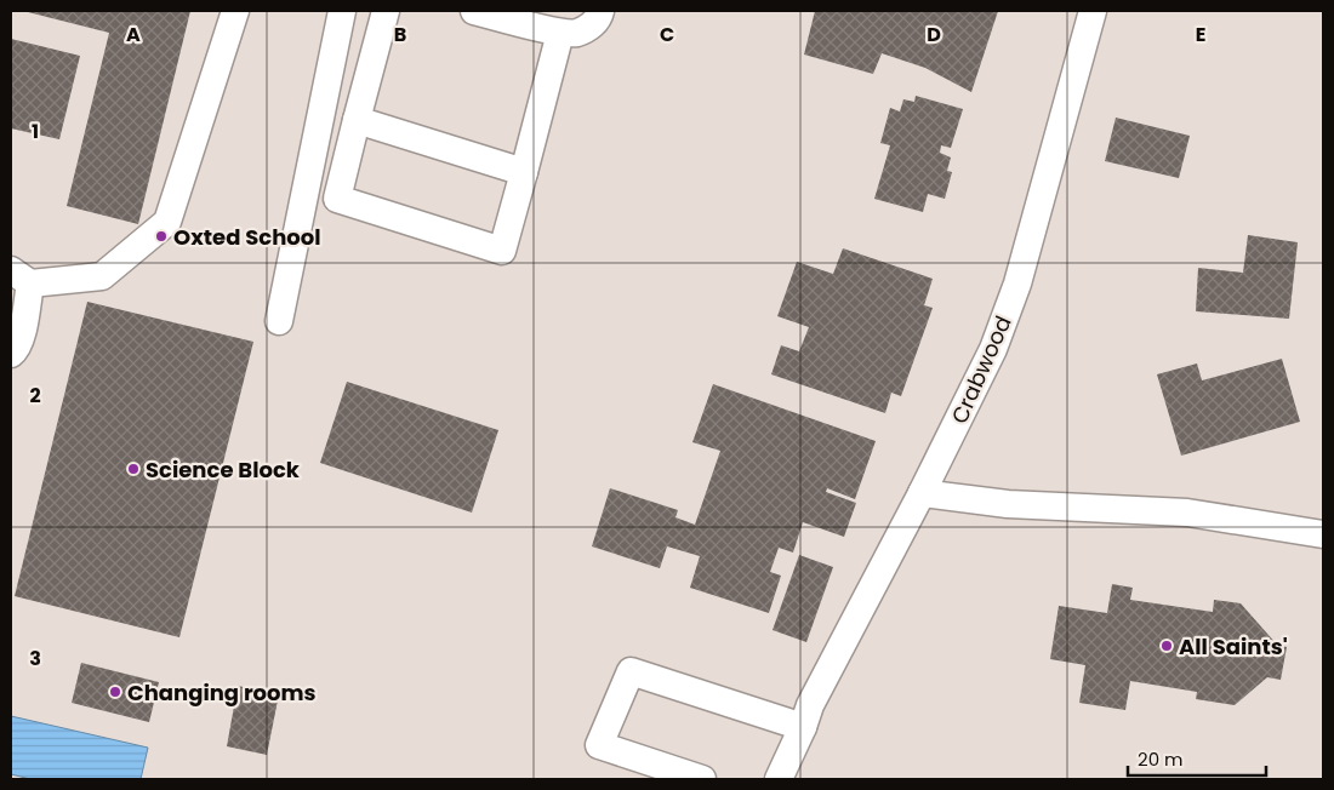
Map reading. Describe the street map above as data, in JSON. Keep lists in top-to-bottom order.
{
  "streets": {
    "lane": ["Crabwood"]
  },
  "places": [
    "Oxted School",
    "Science Block",
    "All Saints'",
    "Changing rooms"
  ],
  "scale_bar": "20 m",
  "grid": {
    "columns": [
      "A",
      "B",
      "C",
      "D",
      "E"
    ],
    "rows": ["1", "2", "3"]
  }
}
